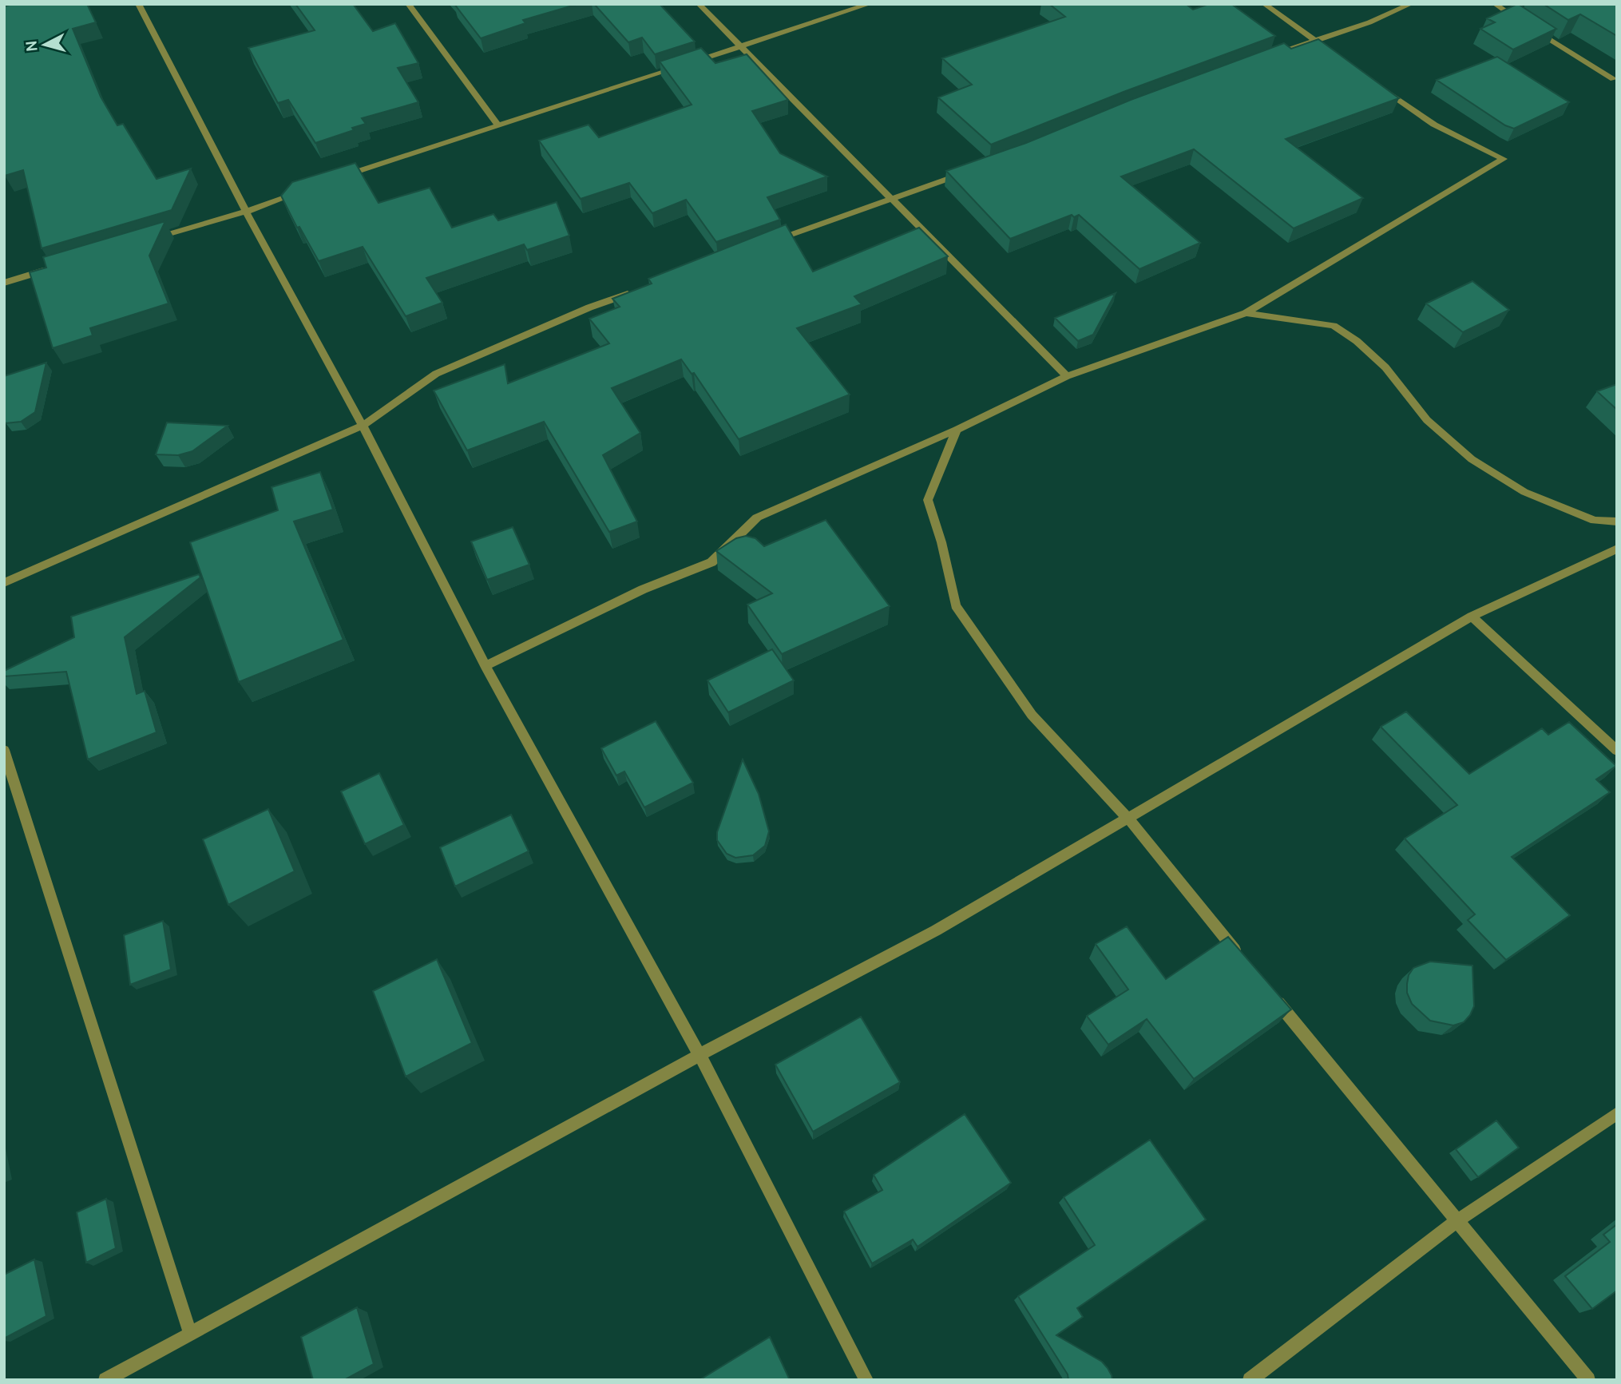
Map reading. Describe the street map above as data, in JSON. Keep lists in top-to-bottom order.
{
  "north": "left"
}
